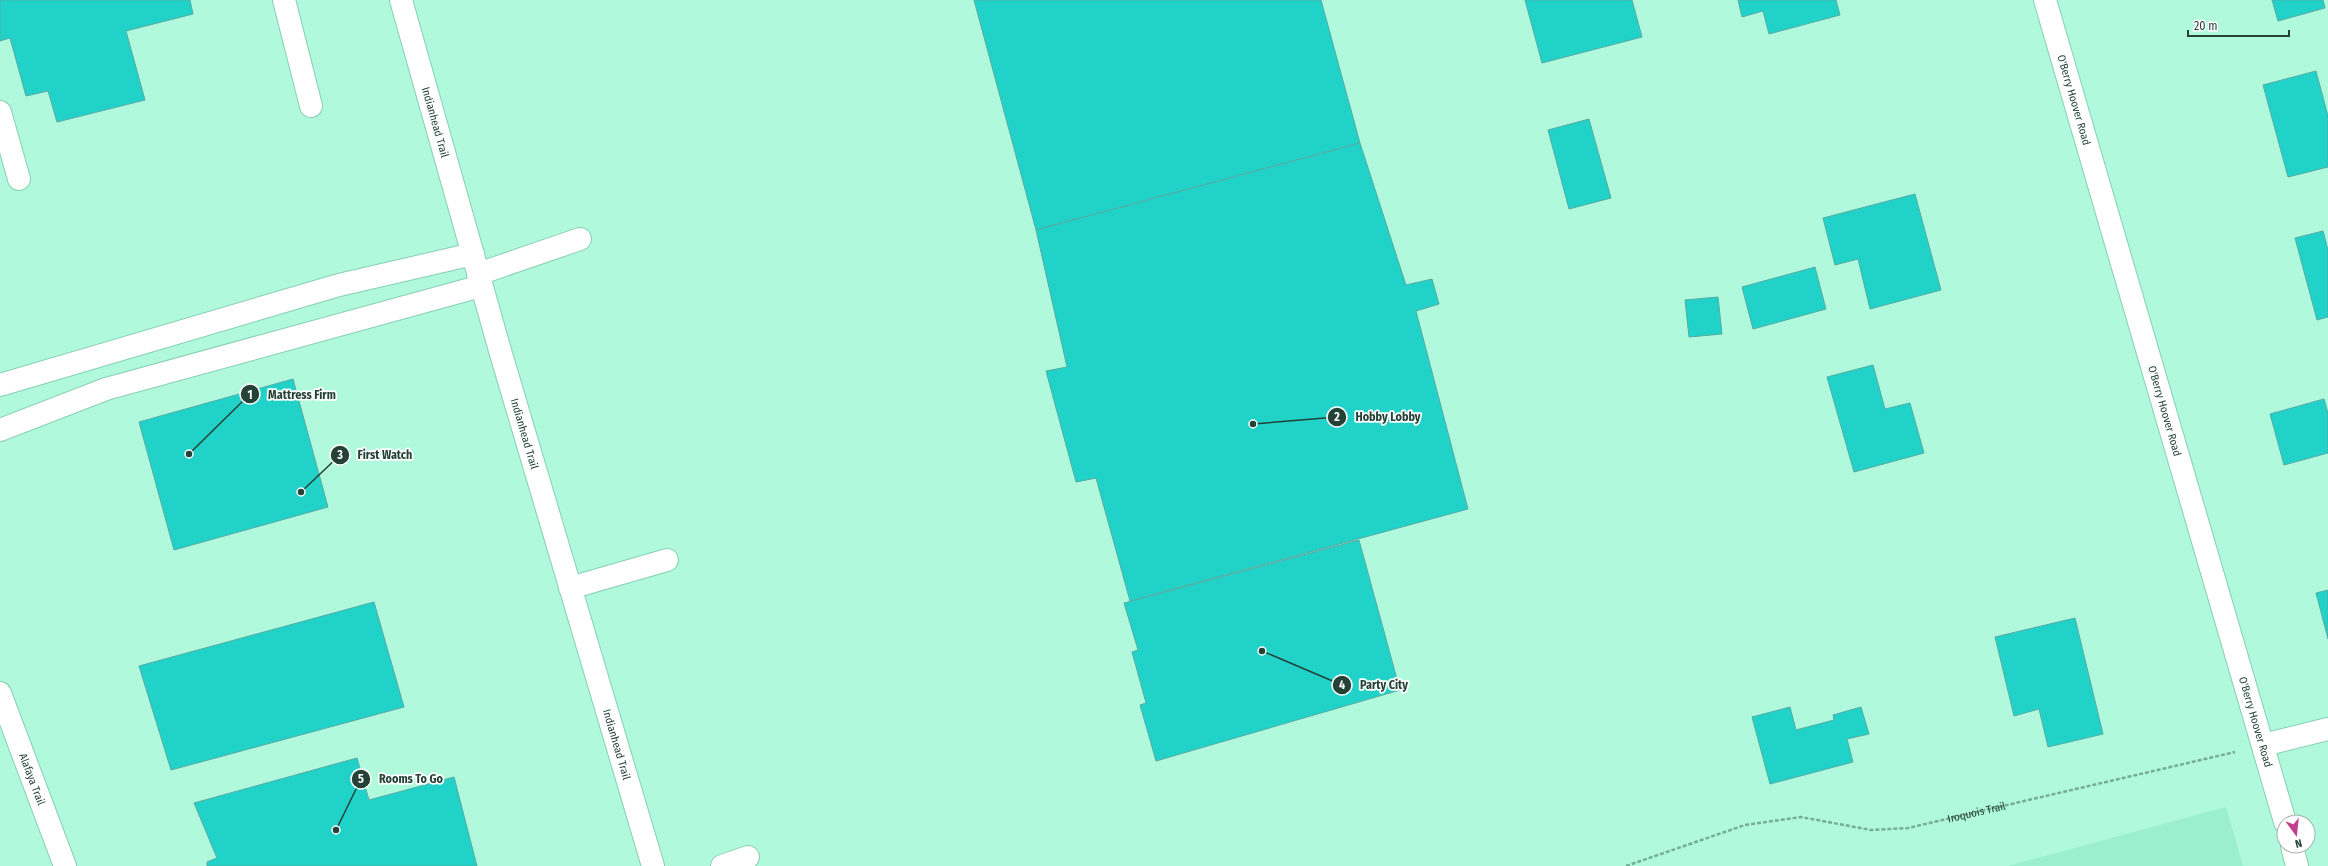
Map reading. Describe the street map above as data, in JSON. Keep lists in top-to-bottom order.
{
  "streets": {
    "street": ["O'Berry Hoover Road", "Indianhead Trail", "Alafaya Trail"],
    "path": ["Iroquois Trail"]
  },
  "crossings": [
    ["O'Berry Hoover Road", "Iroquois Trail"]
  ],
  "places": [
    "Hobby Lobby",
    "Mattress Firm",
    "First Watch",
    "Party City",
    "Rooms To Go"
  ],
  "scale_bar": "20 m",
  "north": "bottom"
}
